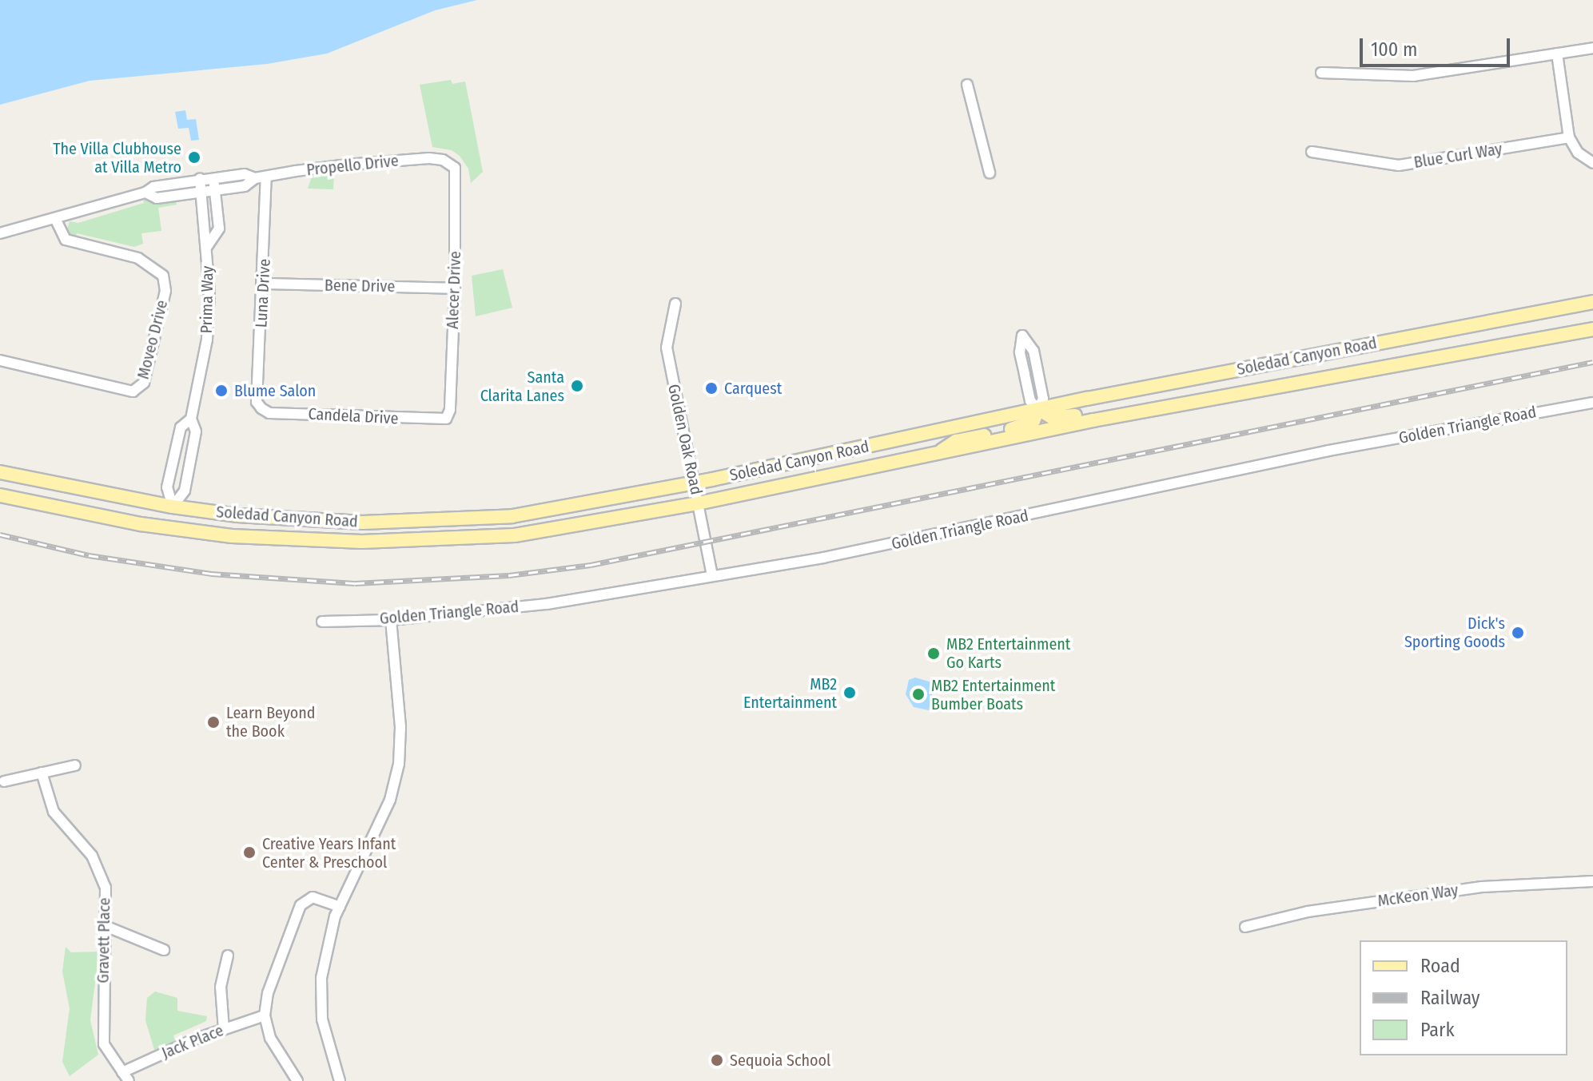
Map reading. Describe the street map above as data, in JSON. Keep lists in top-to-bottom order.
{
  "streets": {
    "main road": ["Soledad Canyon Road"],
    "street": [
      "Blue Curl Way",
      "Propello Drive",
      "Bene Drive",
      "Alecer Drive",
      "Luna Drive",
      "Prima Way",
      "Moveo Drive",
      "Candela Drive",
      "Golden Triangle Road",
      "Golden Oak Road",
      "McKeon Way",
      "Gravett Place",
      "Jack Place"
    ]
  },
  "crossings": [
    ["Propello Drive", "Alecer Drive"],
    ["Propello Drive", "Luna Drive"],
    ["Propello Drive", "Prima Way"],
    ["Propello Drive", "Moveo Drive"],
    ["Bene Drive", "Alecer Drive"],
    ["Bene Drive", "Luna Drive"],
    ["Alecer Drive", "Candela Drive"],
    ["Luna Drive", "Candela Drive"],
    ["Prima Way", "Soledad Canyon Road"],
    ["Soledad Canyon Road", "Golden Oak Road"],
    ["Golden Triangle Road", "Golden Oak Road"],
    ["Gravett Place", "Jack Place"]
  ],
  "places": [
    "The Villa Clubhouse at Villa Metro",
    "Santa Clarita Lanes",
    "Carquest",
    "Blume Salon",
    "Dick's Sporting Goods",
    "MB2 Entertainment Go Karts",
    "MB2 Entertainment",
    "MB2 Entertainment Bumber Boats",
    "Learn Beyond the Book",
    "Creative Years Infant Center & Preschool",
    "Sequoia School"
  ],
  "legend": ["Road", "Railway", "Park"],
  "scale_bar": "100 m"
}
